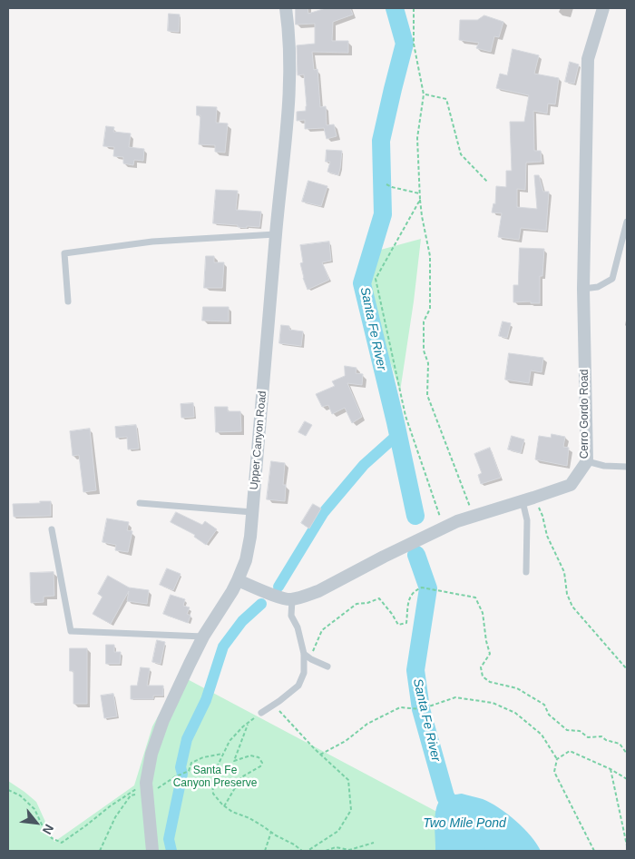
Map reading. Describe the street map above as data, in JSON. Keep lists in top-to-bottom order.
{
  "streets": {
    "street": ["Cerro Gordo Road", "Upper Canyon Road"]
  },
  "water": ["Santa Fe River", "Two Mile Pond"],
  "parks": ["Santa Fe Canyon Preserve"],
  "north": "bottom right"
}
